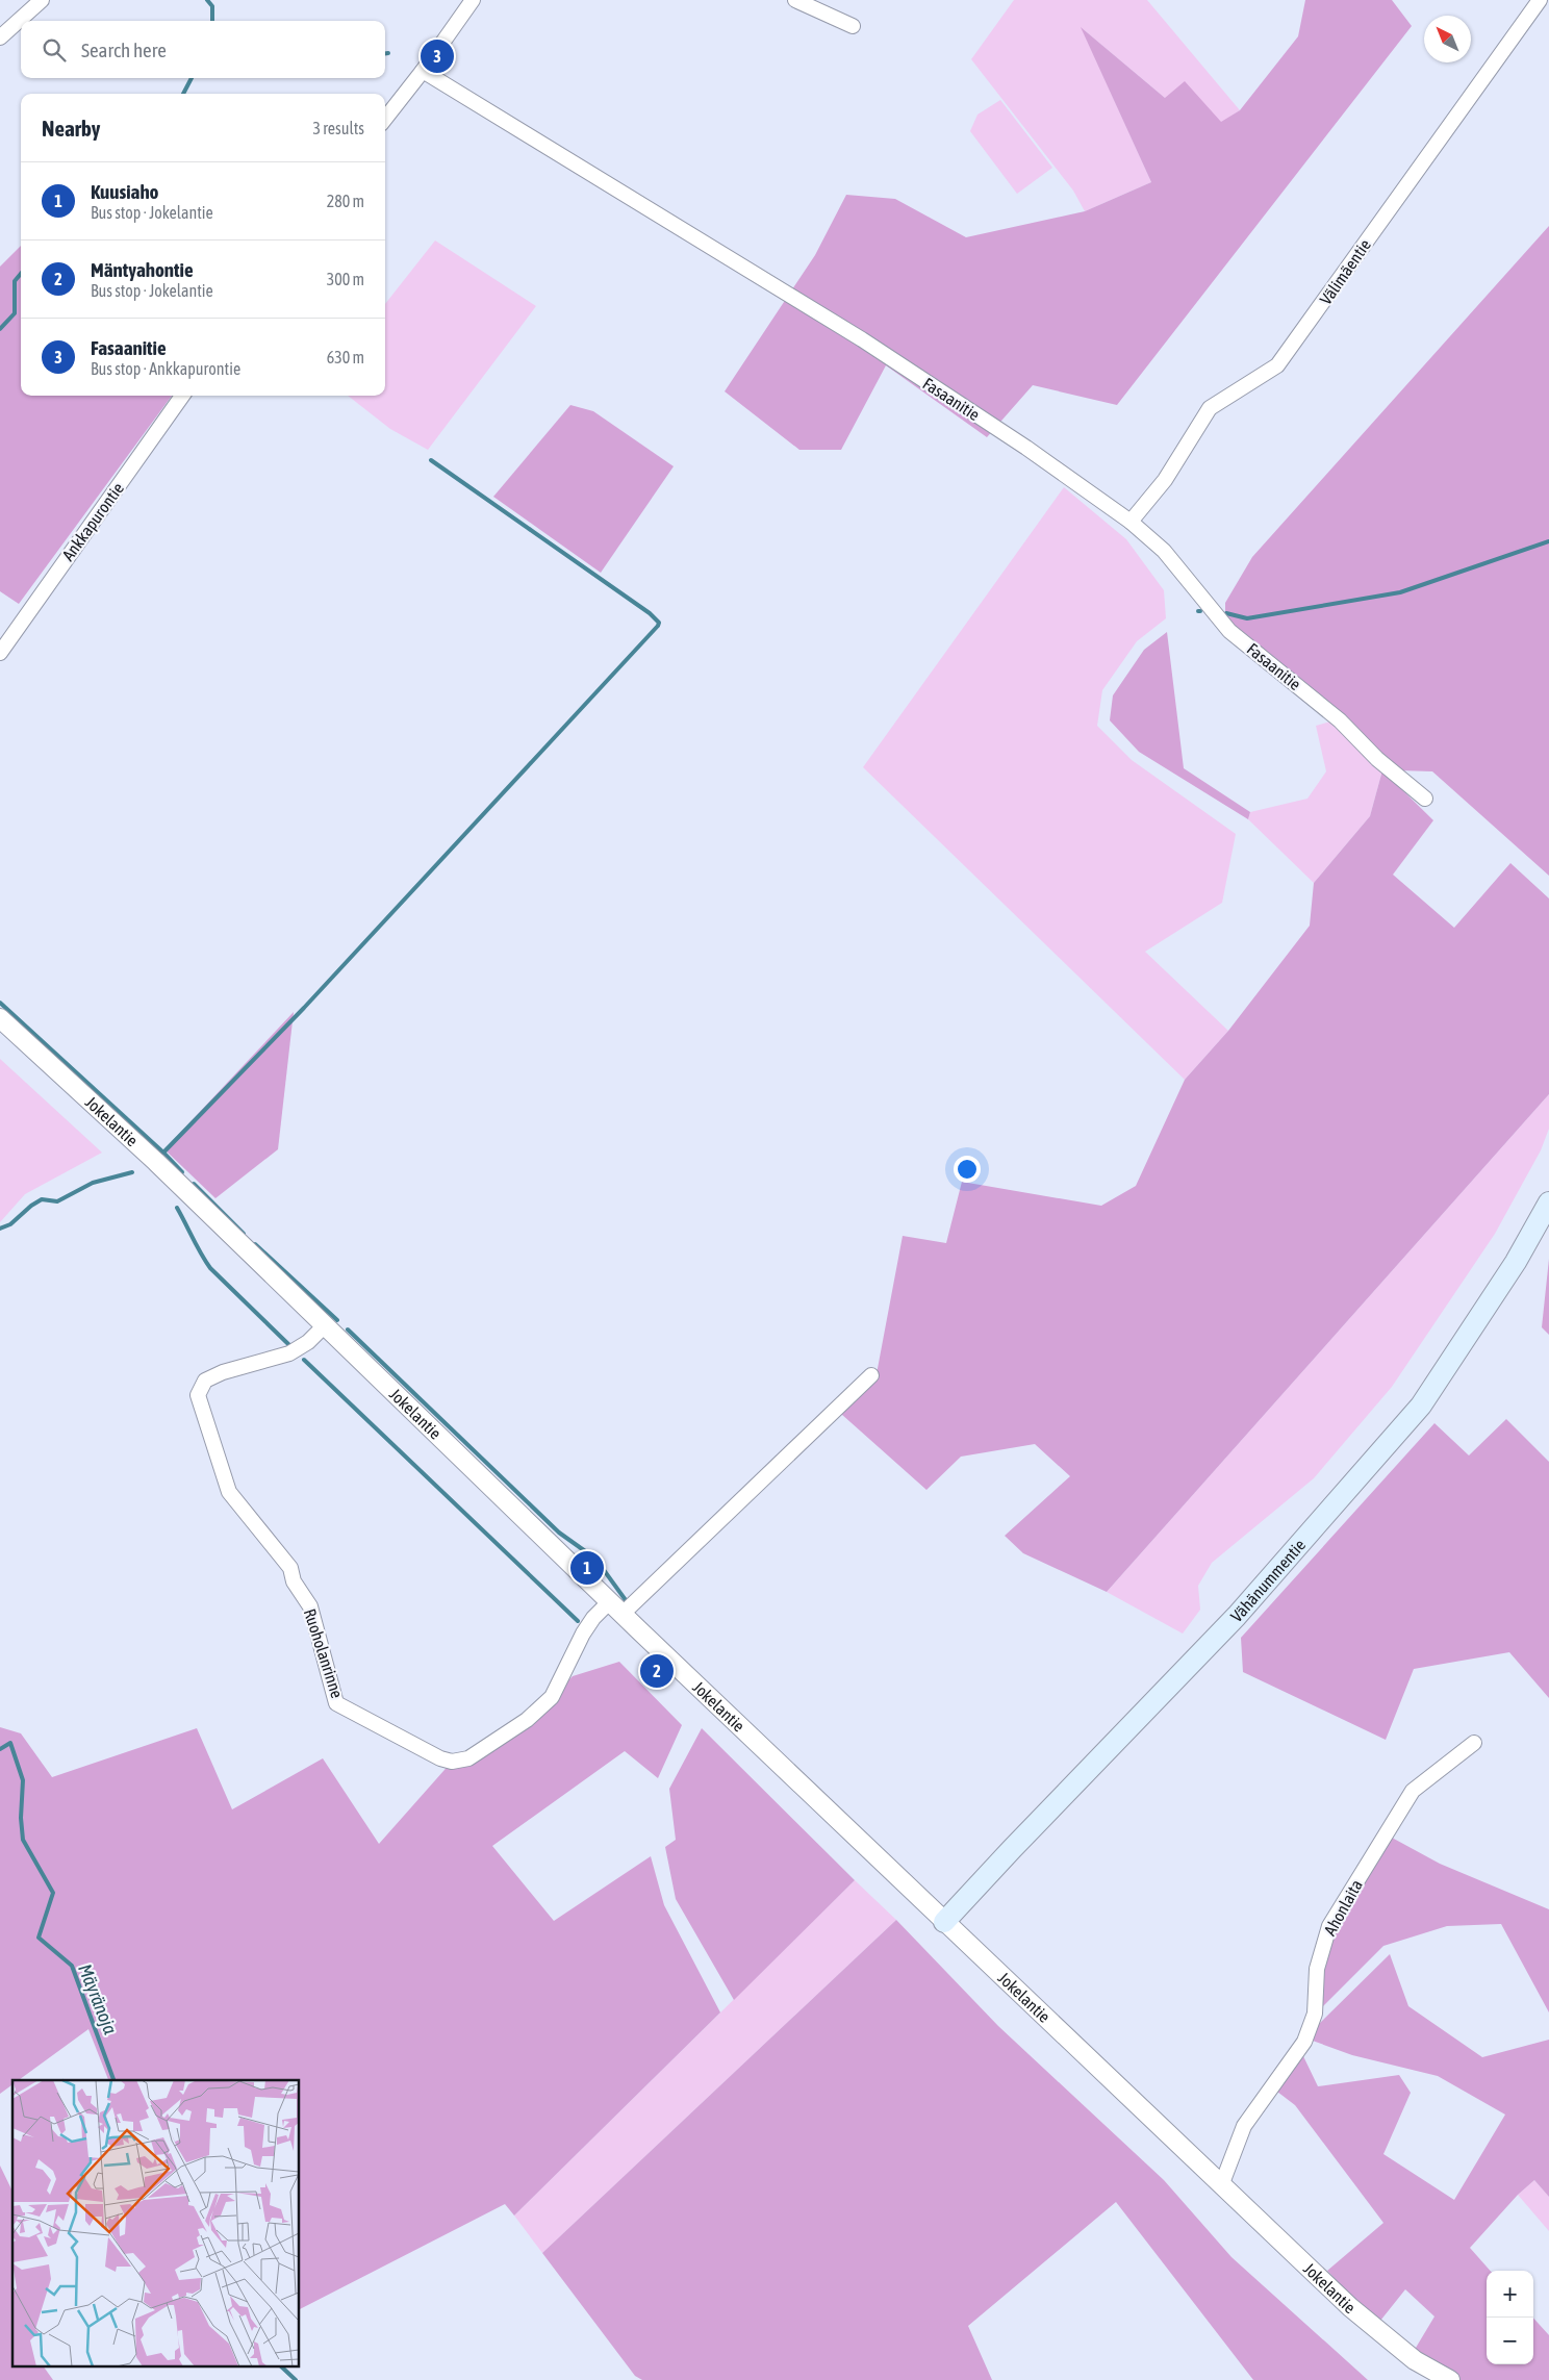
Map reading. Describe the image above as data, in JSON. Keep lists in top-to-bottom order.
{
  "streets": {
    "main road": ["Vähänummentie"],
    "street": [
      "Välimäentie",
      "Fasaanitie",
      "Ankkapurontie",
      "Jokelantie",
      "Ruoholanrinne",
      "Ahonlaita"
    ]
  },
  "crossings": [
    ["Välimäentie", "Fasaanitie"],
    ["Jokelantie", "Vähänummentie"],
    ["Jokelantie", "Ruoholanrinne"],
    ["Jokelantie", "Ahonlaita"]
  ],
  "water": ["Mäyränoja"],
  "north": "top left",
  "page": {
    "search": "Search here",
    "pins": ["3", "1", "2"],
    "heading": ["Nearby", "3 results"],
    "list": [
      {
        "mark": "1",
        "name": "Kuusiaho",
        "note": "Bus stop · Jokelantie",
        "value": "280 m"
      },
      {
        "mark": "2",
        "name": "Mäntyahontie",
        "note": "Bus stop · Jokelantie",
        "value": "300 m"
      },
      {
        "mark": "3",
        "name": "Fasaanitie",
        "note": "Bus stop · Ankkapurontie",
        "value": "630 m"
      }
    ],
    "map_buttons": ["+", "−"]
  }
}
